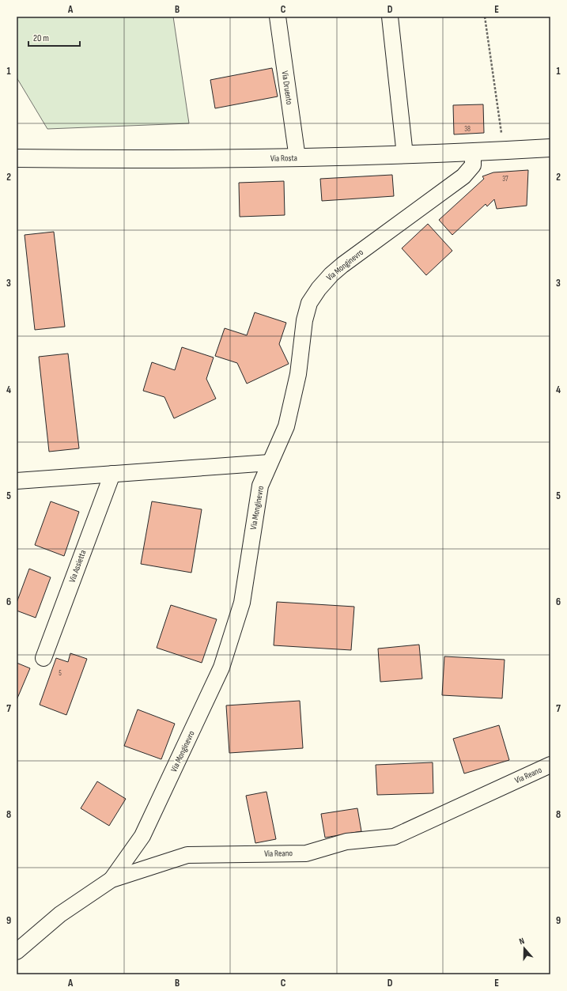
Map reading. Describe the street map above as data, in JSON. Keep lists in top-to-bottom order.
{
  "streets": {
    "street": [
      "Via Druento",
      "Via Rosta",
      "Via Monginevro",
      "Via Assietta",
      "Via Reano"
    ]
  },
  "crossings": [
    ["Via Druento", "Via Rosta"],
    ["Via Rosta", "Via Monginevro"],
    ["Via Monginevro", "Via Reano"]
  ],
  "house_numbers": ["38", "37", "5"],
  "scale_bar": "20 m",
  "north": "top",
  "grid": {
    "columns": [
      "A",
      "B",
      "C",
      "D",
      "E"
    ],
    "rows": [
      "1",
      "2",
      "3",
      "4",
      "5",
      "6",
      "7",
      "8",
      "9"
    ]
  }
}
